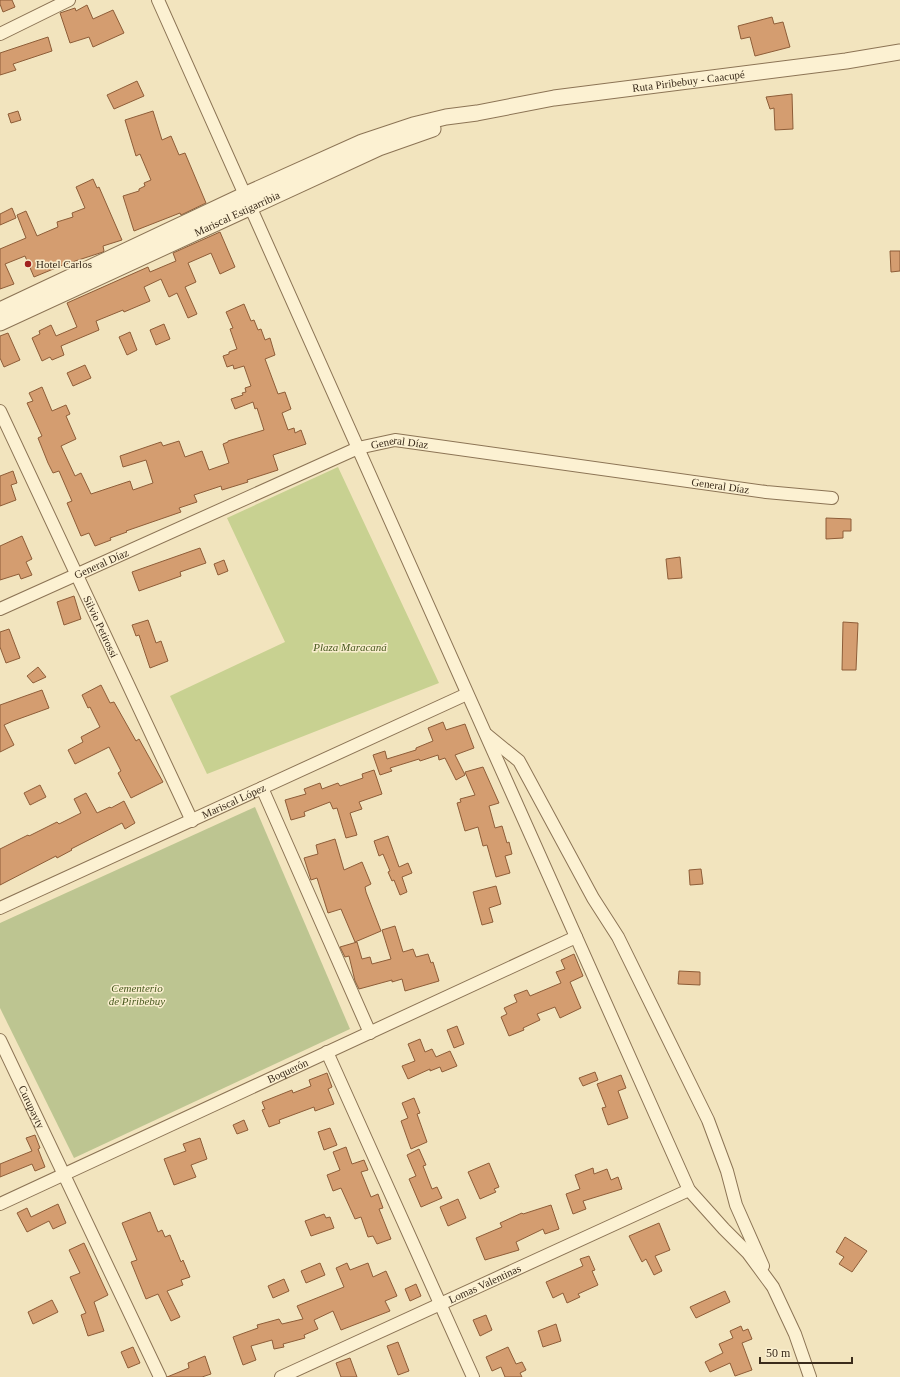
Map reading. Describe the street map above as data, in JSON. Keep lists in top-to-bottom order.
{
  "streets": {
    "street": [
      "Ruta Piribebuy - Caacupé",
      "Mariscal Estigarribia",
      "General Díaz",
      "Silvio Petirossi",
      "Mariscal López",
      "Boquerón",
      "Curupayty",
      "Lomas Valentinas"
    ]
  },
  "crossings": [
    ["Ruta Piribebuy - Caacupé", "Mariscal Estigarribia"],
    ["General Díaz", "Silvio Petirossi"],
    ["Silvio Petirossi", "Mariscal López"],
    ["Boquerón", "Curupayty"]
  ],
  "parks": ["Plaza Maracaná", "Cementerio de Piribebuy"],
  "places": ["Hotel Carlos"],
  "scale_bar": "50 m"
}
